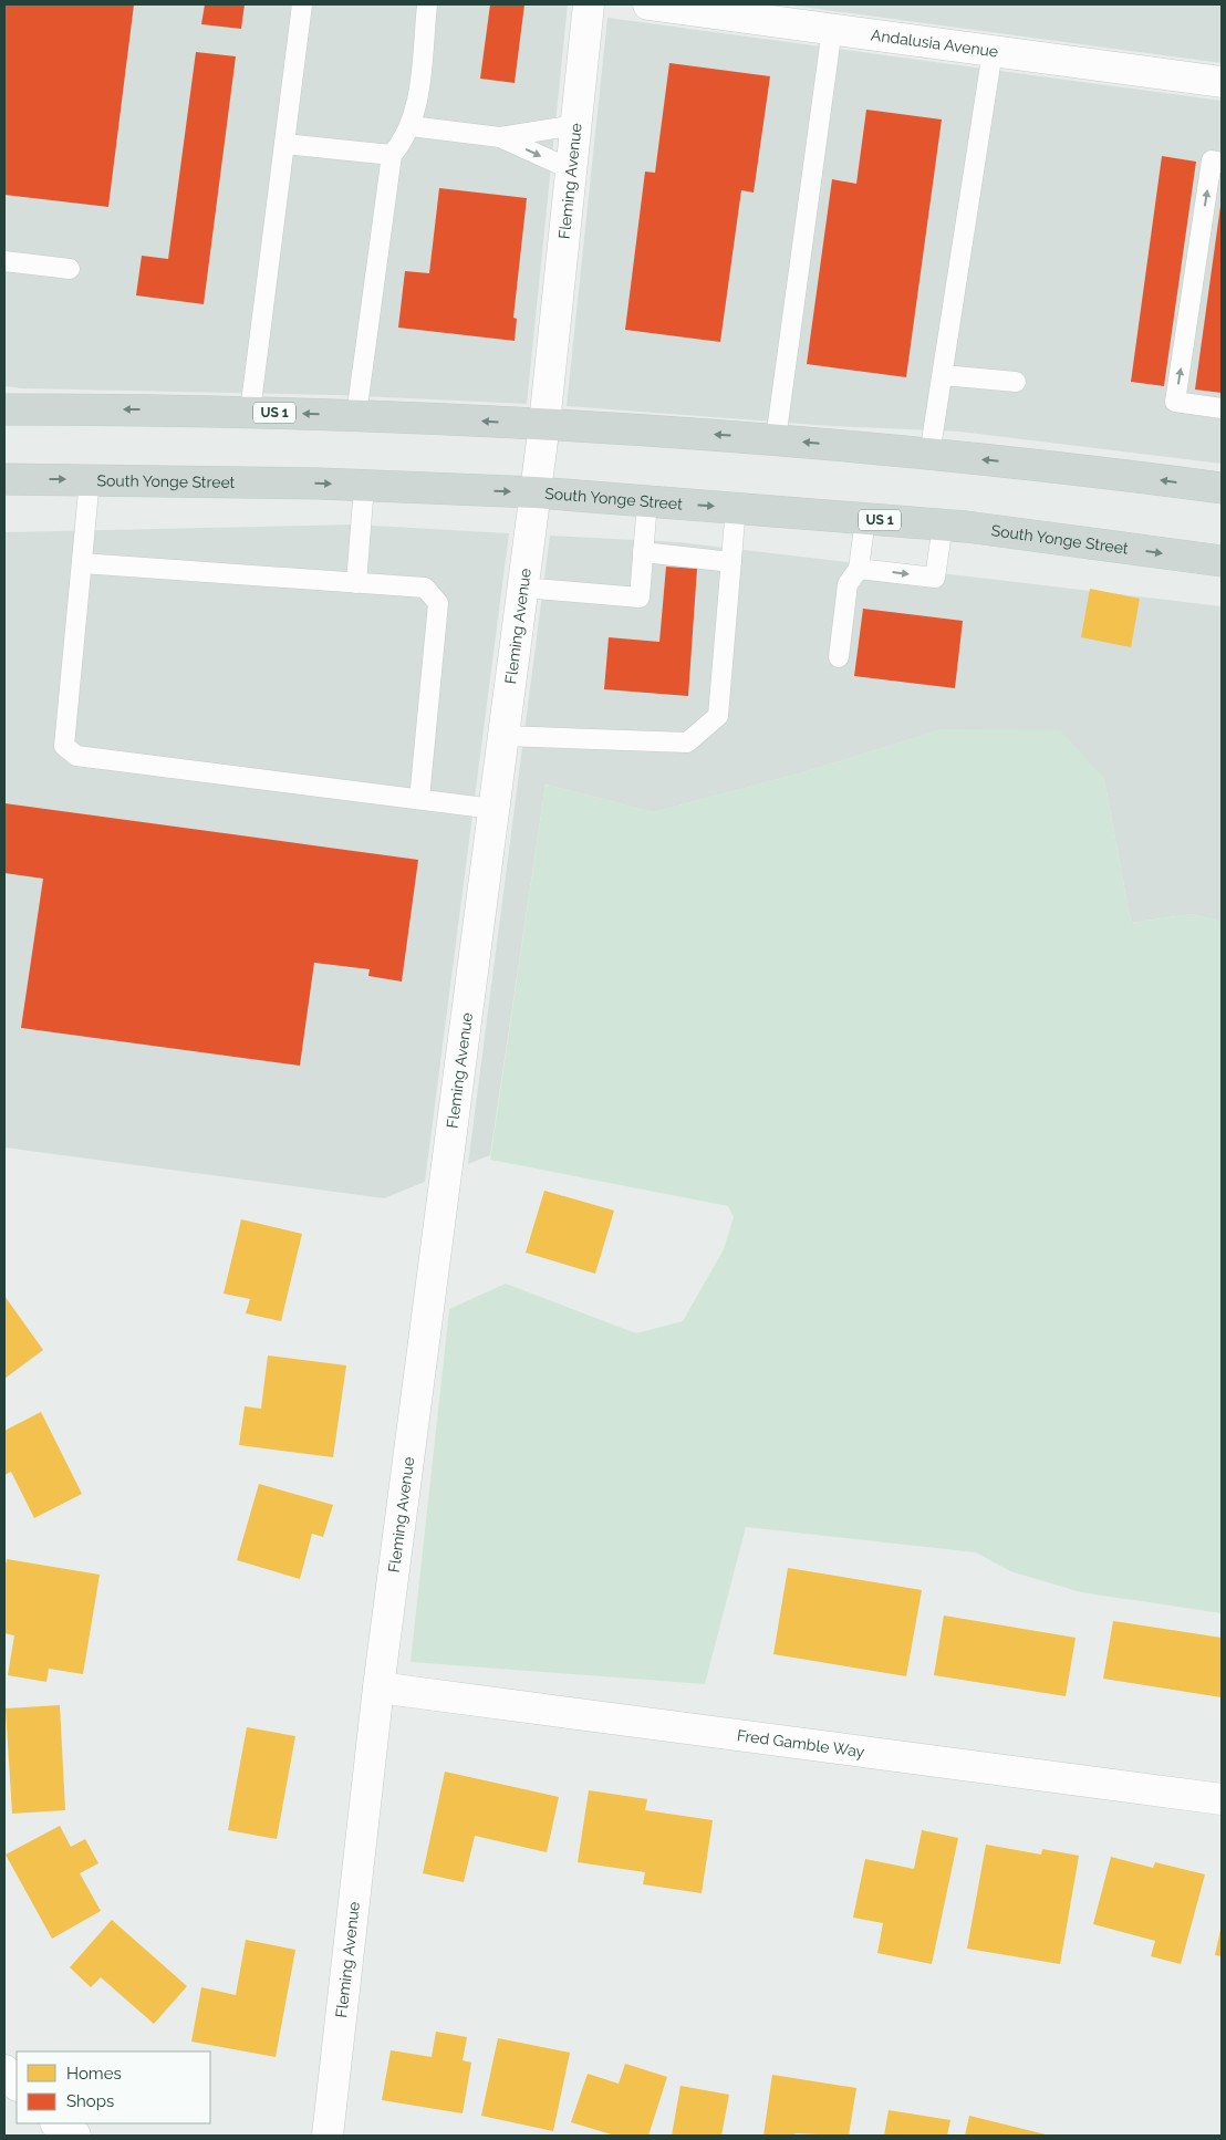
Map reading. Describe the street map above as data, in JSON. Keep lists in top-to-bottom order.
{
  "streets": {
    "main road": ["US 1", "South Yonge Street"],
    "street": ["Andalusia Avenue", "Fleming Avenue", "Fred Gamble Way"]
  },
  "crossings": [
    ["Fleming Avenue", "US 1"],
    ["Fleming Avenue", "South Yonge Street"],
    ["Fleming Avenue", "Fred Gamble Way"]
  ],
  "legend": ["Homes", "Shops"]
}
